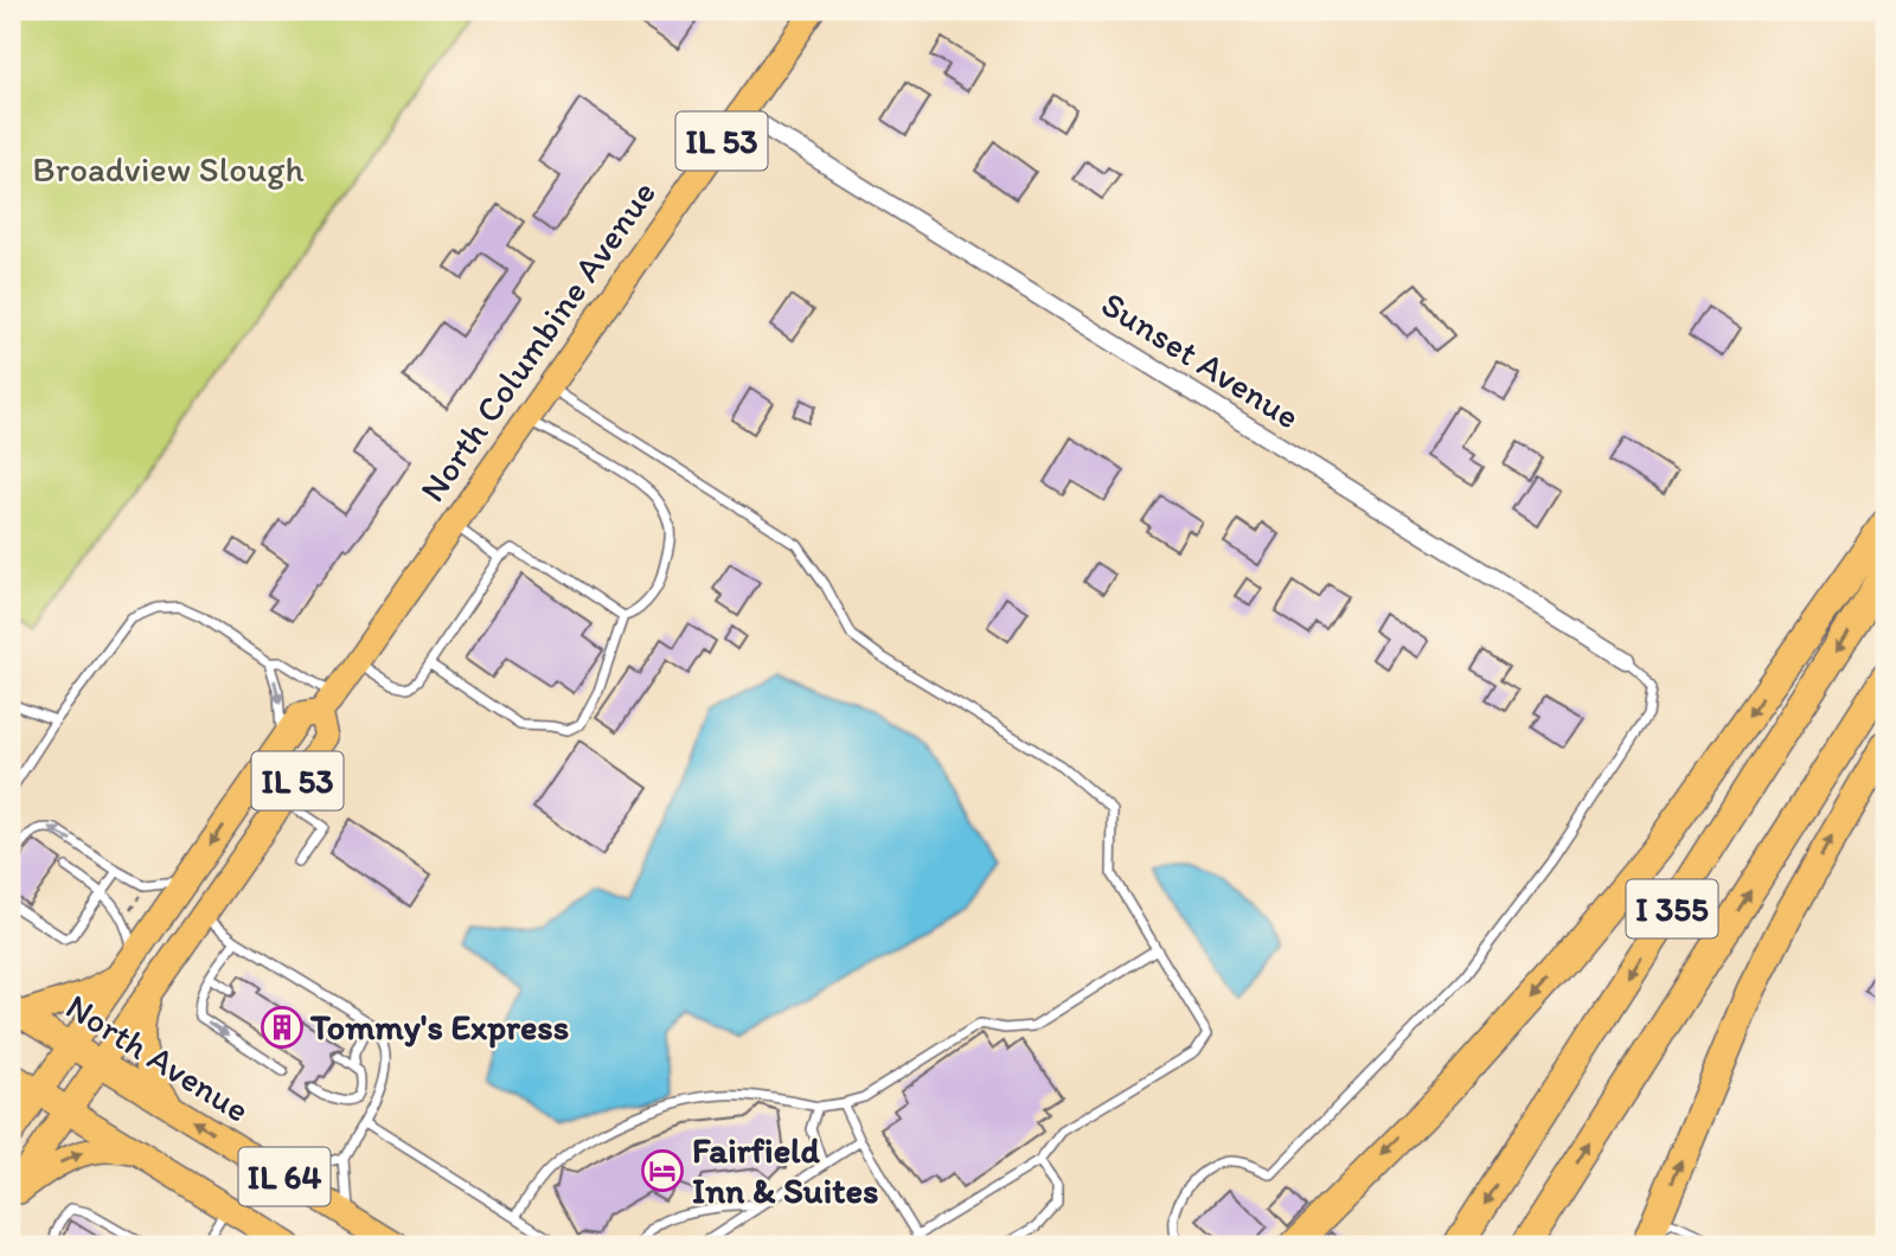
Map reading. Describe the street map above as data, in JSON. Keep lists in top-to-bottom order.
{
  "streets": {
    "highway": ["I 355"],
    "main road": [
      "IL 53",
      "North Columbine Avenue",
      "North Avenue",
      "IL 64"
    ],
    "street": ["Sunset Avenue"]
  },
  "crossings": [
    ["IL 53", "North Columbine Avenue"],
    ["IL 53", "North Avenue"],
    ["IL 53", "IL 64"],
    ["North Columbine Avenue", "Sunset Avenue"],
    ["North Columbine Avenue", "North Avenue"]
  ],
  "parks": ["Broadview Slough"],
  "places": {
    "building": ["Tommy's Express"],
    "hotel": ["Fairfield Inn & Suites"]
  }
}
